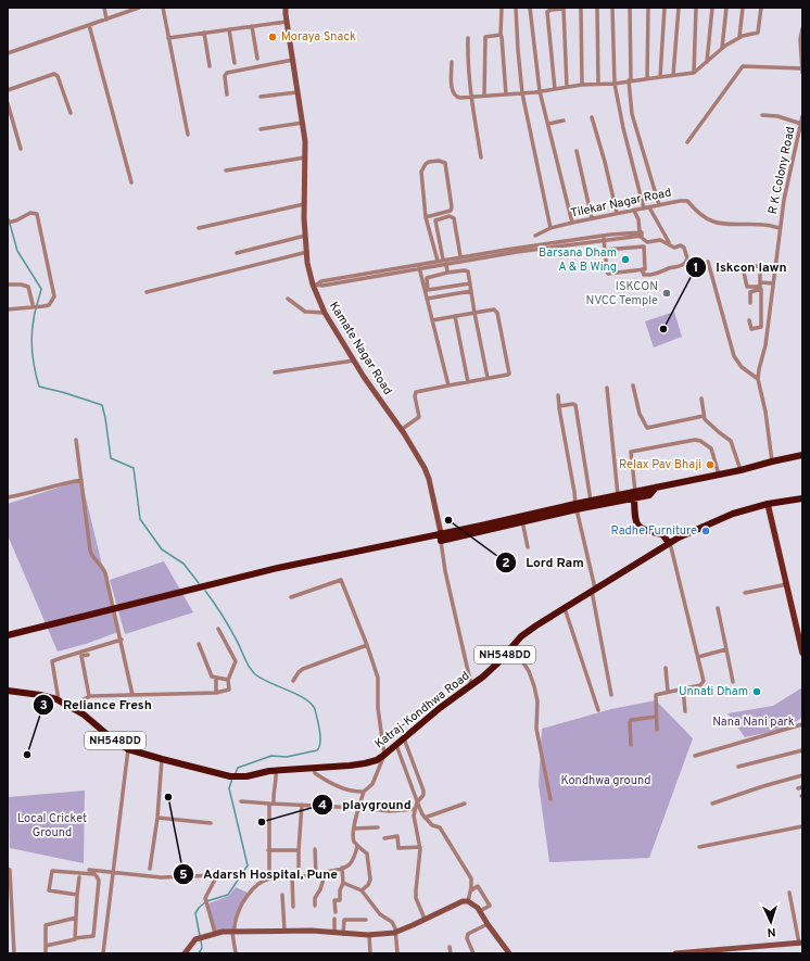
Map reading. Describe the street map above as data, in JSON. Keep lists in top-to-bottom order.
{
  "streets": {
    "highway": ["NH548DD", "Katraj-Kondhwa Road"],
    "street": ["R K Colony Road", "Tilekar Nagar Road", "Kamate Nagar Road"]
  },
  "crossings": [
    ["R K Colony Road", "Tilekar Nagar Road"],
    ["Kamate Nagar Road", "Katraj-Kondhwa Road"],
    ["NH548DD", "Katraj-Kondhwa Road"]
  ],
  "parks": ["Nana Nani park", "Kondhwa ground", "Local Cricket Ground"],
  "places": [
    "Moraya Snack",
    "Barsana Dham A & B Wing",
    "ISKCON NVCC Temple",
    "Iskcon lawn",
    "Relax Pav Bhaji",
    "Lord Ram",
    "Radhe Furniture",
    "Unnati Dham",
    "Reliance Fresh",
    "Adarsh Hospital, Pune",
    "playground"
  ],
  "north": "bottom"
}
